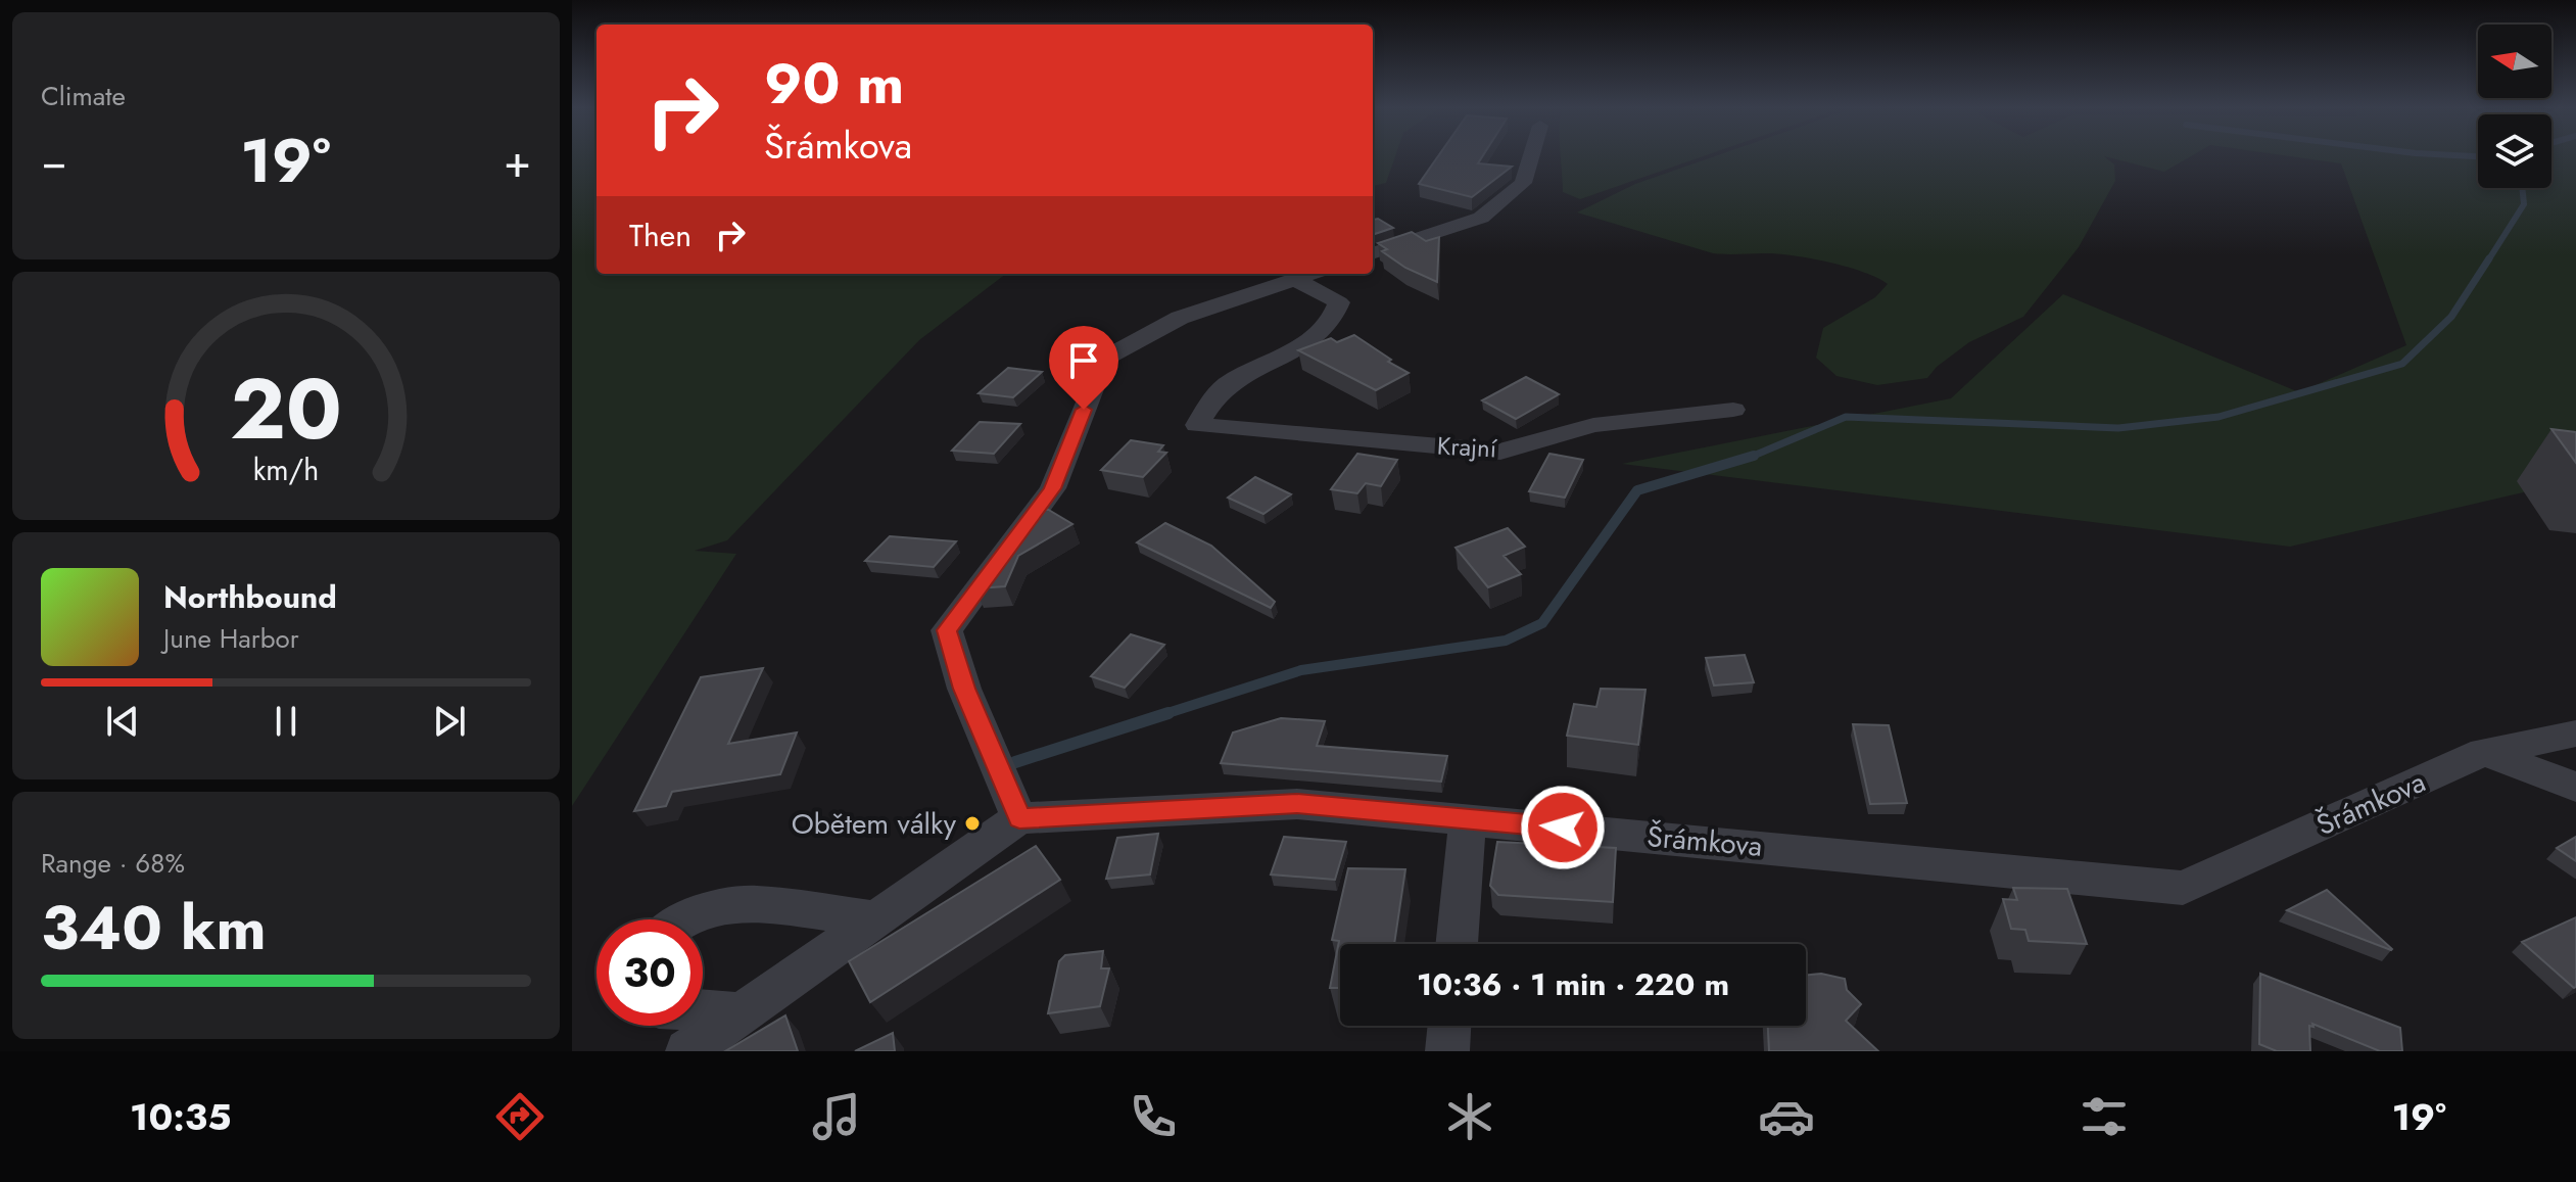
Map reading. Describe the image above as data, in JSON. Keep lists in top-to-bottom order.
{
  "streets": {
    "street": ["Krajní", "Šrámkova"]
  },
  "places": ["Obětem války"],
  "north": "left",
  "page": {
    "tile": [
      "Climate",
      ["Range · 68%", "340 km"]
    ],
    "turn": ["90 m", "Šrámkova"],
    "heat": ["−", "19°", "+"],
    "then": "Then",
    "song": ["Northbound", "June Harbor"],
    "limit": "30",
    "trip": "10:36 · 1 min · 220 m",
    "tabs": ["10:35", "19°"],
    "gauge": ["20", "km/h"]
  }
}
